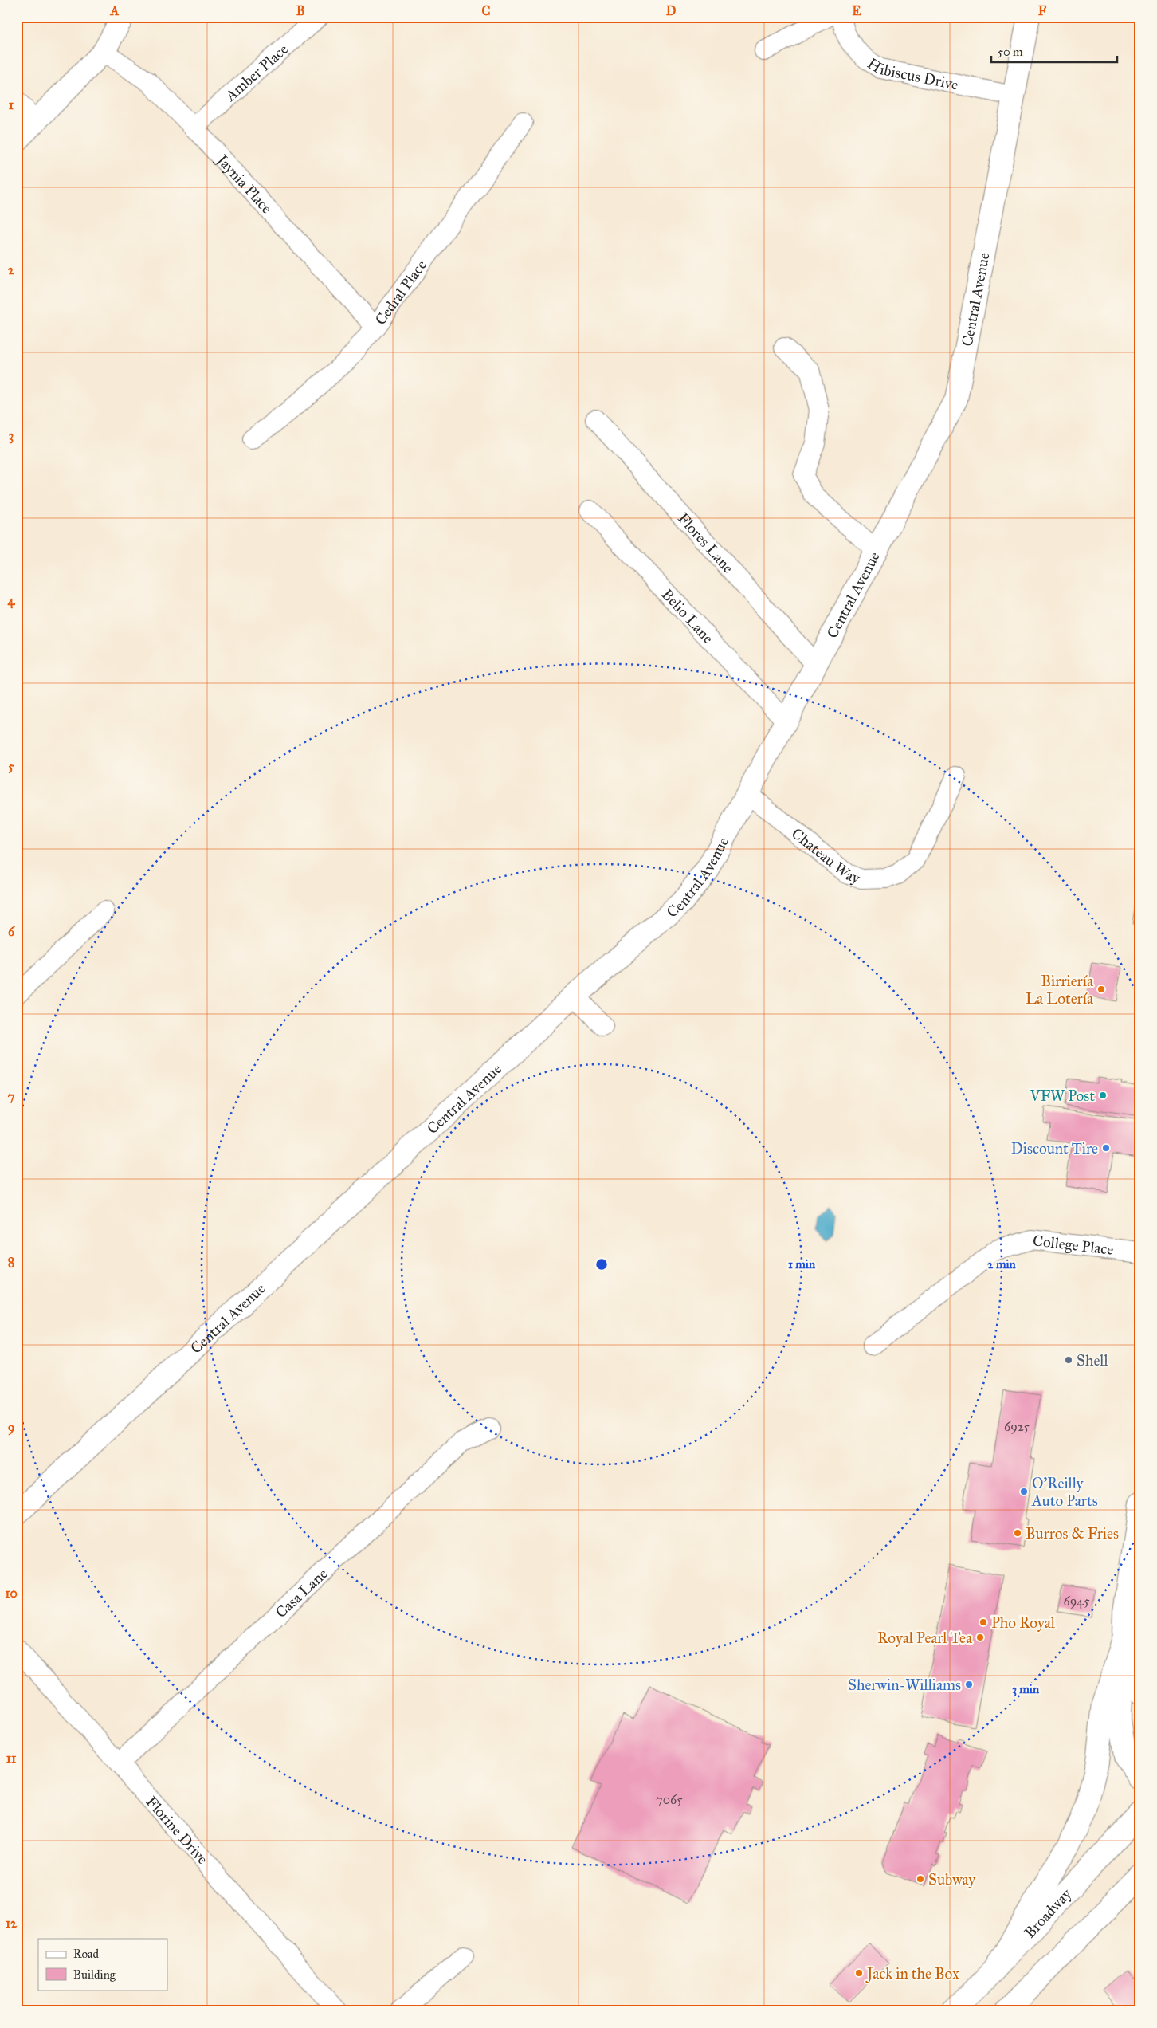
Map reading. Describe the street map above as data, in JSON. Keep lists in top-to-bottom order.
{
  "streets": {
    "main road": ["Central Avenue", "Broadway"],
    "street": [
      "Amber Place",
      "Hibiscus Drive",
      "Jaynia Place",
      "Cedral Place",
      "Flores Lane",
      "Belio Lane",
      "Chateau Way",
      "College Place",
      "Casa Lane",
      "Florine Drive"
    ]
  },
  "crossings": [
    ["Amber Place", "Jaynia Place"],
    ["Hibiscus Drive", "Central Avenue"],
    ["Jaynia Place", "Cedral Place"],
    ["Central Avenue", "Flores Lane"],
    ["Central Avenue", "Belio Lane"],
    ["Central Avenue", "Chateau Way"],
    ["Casa Lane", "Florine Drive"]
  ],
  "places": [
    "Birriería La Lotería",
    "VFW Post",
    "Discount Tire",
    "Shell",
    "O'Reilly Auto Parts",
    "Burros & Fries",
    "Pho Royal",
    "Royal Pearl Tea",
    "Sherwin-Williams",
    "Subway",
    "Jack in the Box"
  ],
  "house_numbers": ["6925", "6945", "7065"],
  "legend": ["Road", "Building"],
  "scale_bar": "50 m",
  "grid": {
    "columns": [
      "A",
      "B",
      "C",
      "D",
      "E",
      "F"
    ],
    "rows": [
      "1",
      "2",
      "3",
      "4",
      "5",
      "6",
      "7",
      "8",
      "9",
      "10",
      "11",
      "12"
    ]
  },
  "rings": ["1 min", "2 min", "3 min"]
}
